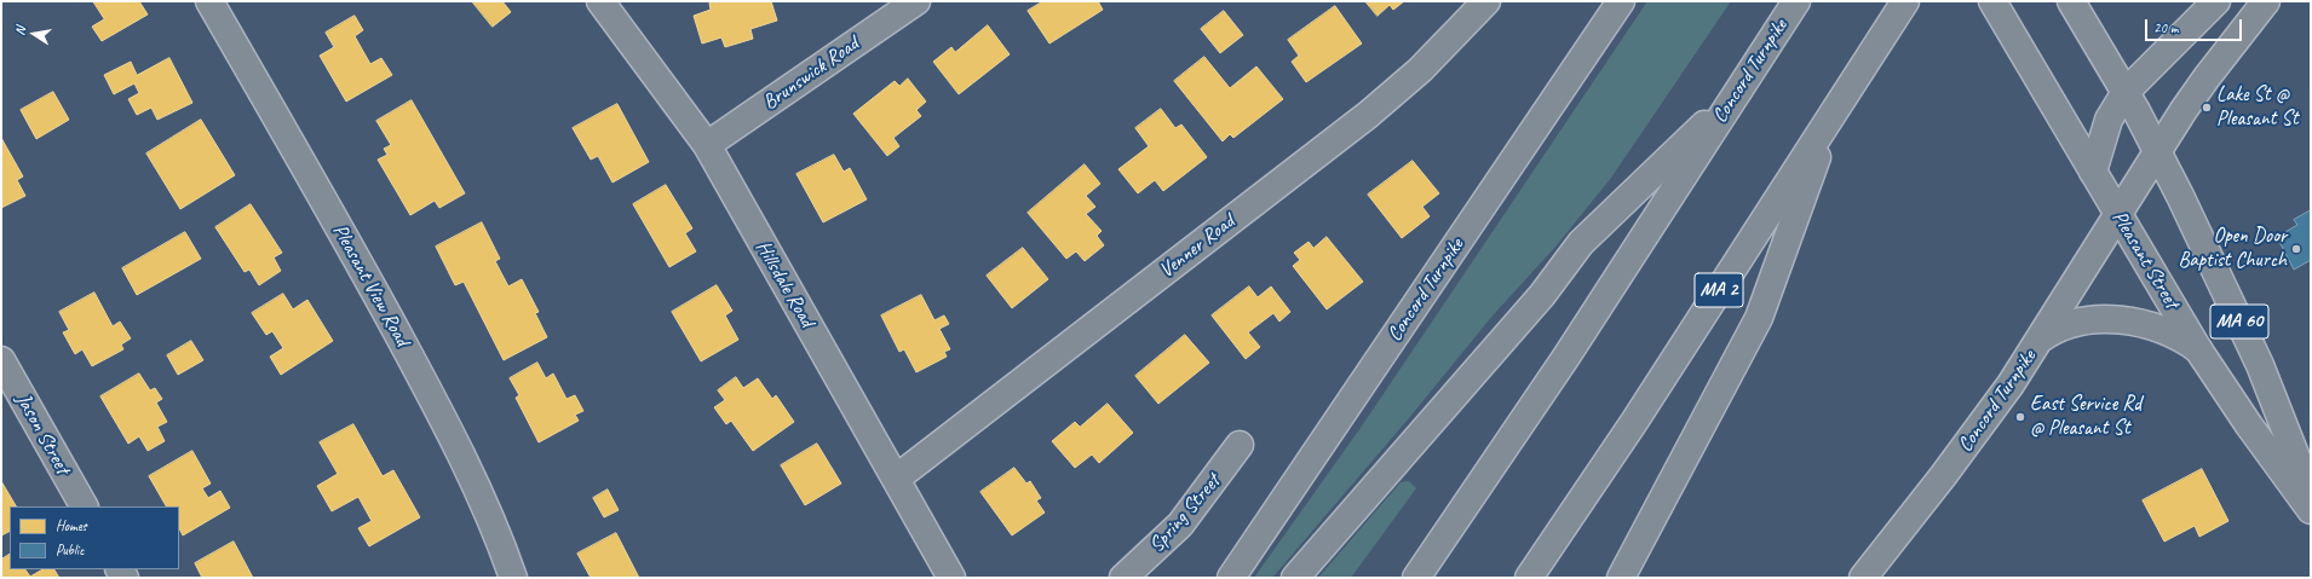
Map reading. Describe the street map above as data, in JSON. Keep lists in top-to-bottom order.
{
  "streets": {
    "main road": [
      "Concord Turnpike",
      "Brunswick Road",
      "Venner Road",
      "Pleasant Street",
      "Hillsdale Road",
      "Pleasant View Road",
      "MA 2",
      "MA 60",
      "Jason Street",
      "Spring Street"
    ]
  },
  "crossings": [
    ["Concord Turnpike", "Pleasant Street"],
    ["Concord Turnpike", "MA 60"],
    ["Brunswick Road", "Hillsdale Road"],
    ["Venner Road", "Hillsdale Road"]
  ],
  "places": ["Lake St @ Pleasant St", "Open Door Baptist Church", "East Service Rd @ Pleasant St"],
  "legend": ["Homes", "Public"],
  "scale_bar": "20 m",
  "north": "left"
}
